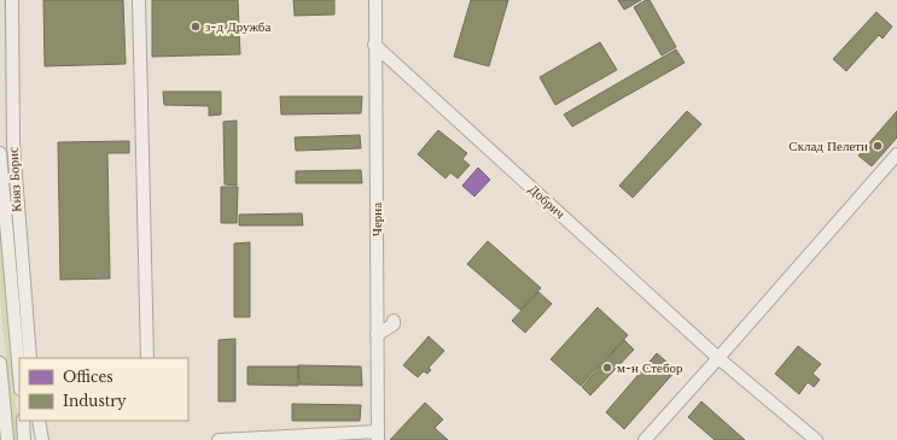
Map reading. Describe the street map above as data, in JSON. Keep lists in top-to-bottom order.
{
  "streets": {
    "street": ["Княз Борис", "Добрич", "Черна"]
  },
  "crossings": [
    ["Добрич", "Черна"]
  ],
  "places": ["з-д Дружба", "Склад Пелети", "м-н Стебор"],
  "legend": ["Offices", "Industry"]
}
